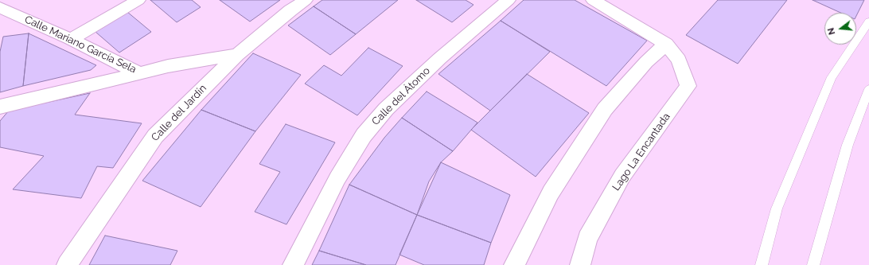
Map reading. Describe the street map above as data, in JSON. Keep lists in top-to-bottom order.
{
  "streets": {
    "street": [
      "Calle Mariano García Sela",
      "Calle del Átomo",
      "Calle del Jardín",
      "Lago La Encantada"
    ]
  },
  "crossings": [
    ["Calle Mariano García Sela", "Calle del Jardín"]
  ],
  "north": "left"
}
